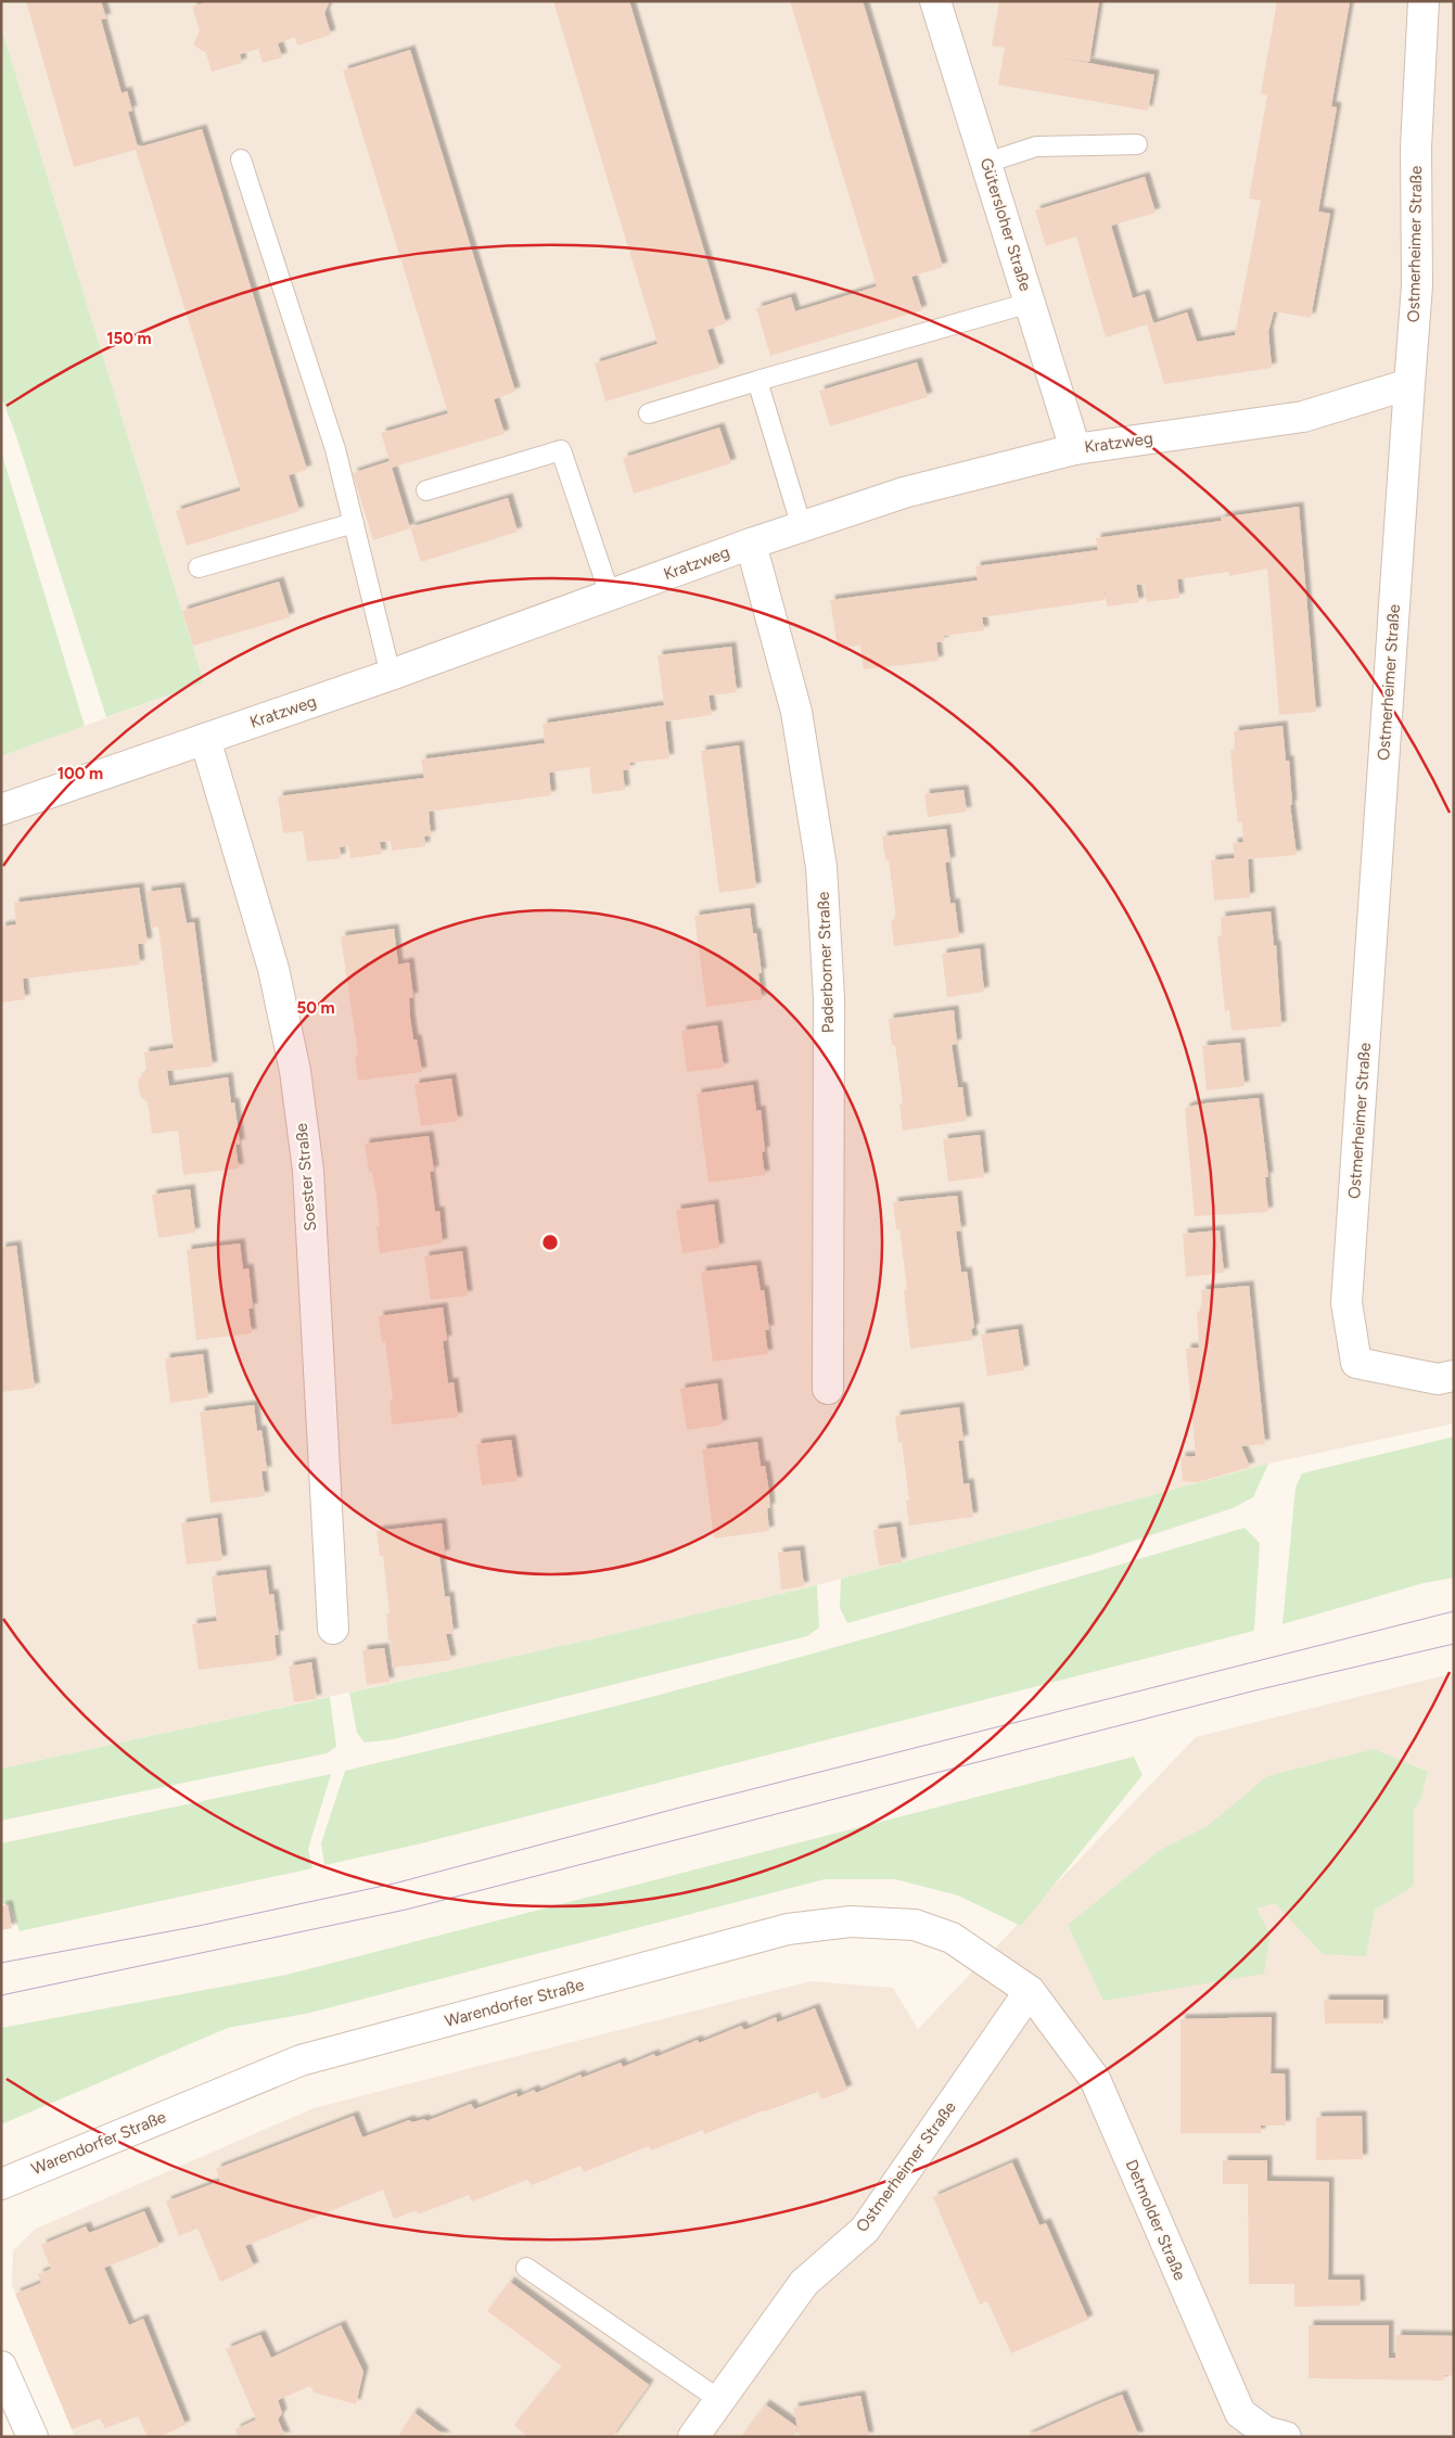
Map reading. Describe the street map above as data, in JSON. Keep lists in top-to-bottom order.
{
  "streets": {
    "street": [
      "Gütersloher Straße",
      "Ostmerheimer Straße",
      "Kratzweg",
      "Paderborner Straße",
      "Soester Straße",
      "Warendorfer Straße",
      "Detmolder Straße"
    ]
  },
  "crossings": [
    ["Gütersloher Straße", "Kratzweg"],
    ["Ostmerheimer Straße", "Kratzweg"],
    ["Ostmerheimer Straße", "Warendorfer Straße"],
    ["Ostmerheimer Straße", "Detmolder Straße"],
    ["Kratzweg", "Paderborner Straße"],
    ["Kratzweg", "Soester Straße"],
    ["Warendorfer Straße", "Detmolder Straße"]
  ],
  "rings": ["150 m", "100 m", "50 m"]
}
